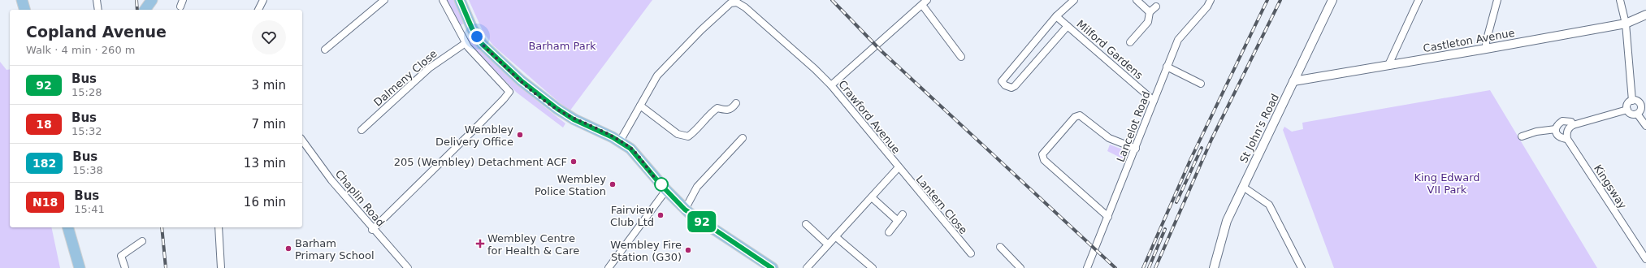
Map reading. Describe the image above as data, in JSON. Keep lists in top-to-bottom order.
{
  "streets": {
    "street": [
      "Castleton Avenue",
      "Milford Gardens",
      "Dalmeny Close",
      "Crawford Avenue",
      "Lancelot Road",
      "St John's Road",
      "Kingsway",
      "Chaplin Road",
      "Lantern Close"
    ]
  },
  "crossings": [
    ["Castleton Avenue", "St John's Road"],
    ["Milford Gardens", "Lancelot Road"],
    ["Crawford Avenue", "Lantern Close"]
  ],
  "parks": ["Barham Park", "King Edward VII Park"],
  "places": {
    "other": [
      "Wembley Delivery Office",
      "205 (Wembley) Detachment ACF",
      "Wembley Police Station",
      "Fairview Club Ltd",
      "Barham Primary School",
      "Wembley Fire Station (G30)"
    ],
    "health": ["Wembley Centre for Health & Care"]
  },
  "lines": ["bus line 92"],
  "page": {
    "on_map": "92",
    "heading": ["Copland Avenue", "Walk · 4 min · 260 m"],
    "list": [
      {
        "mark": "92",
        "name": "Bus",
        "note": "15:28",
        "value": "3 min"
      },
      {
        "mark": "18",
        "name": "Bus",
        "note": "15:32",
        "value": "7 min"
      },
      {
        "mark": "182",
        "name": "Bus",
        "note": "15:38",
        "value": "13 min"
      },
      {
        "mark": "N18",
        "name": "Bus",
        "note": "15:41",
        "value": "16 min"
      }
    ]
  }
}
